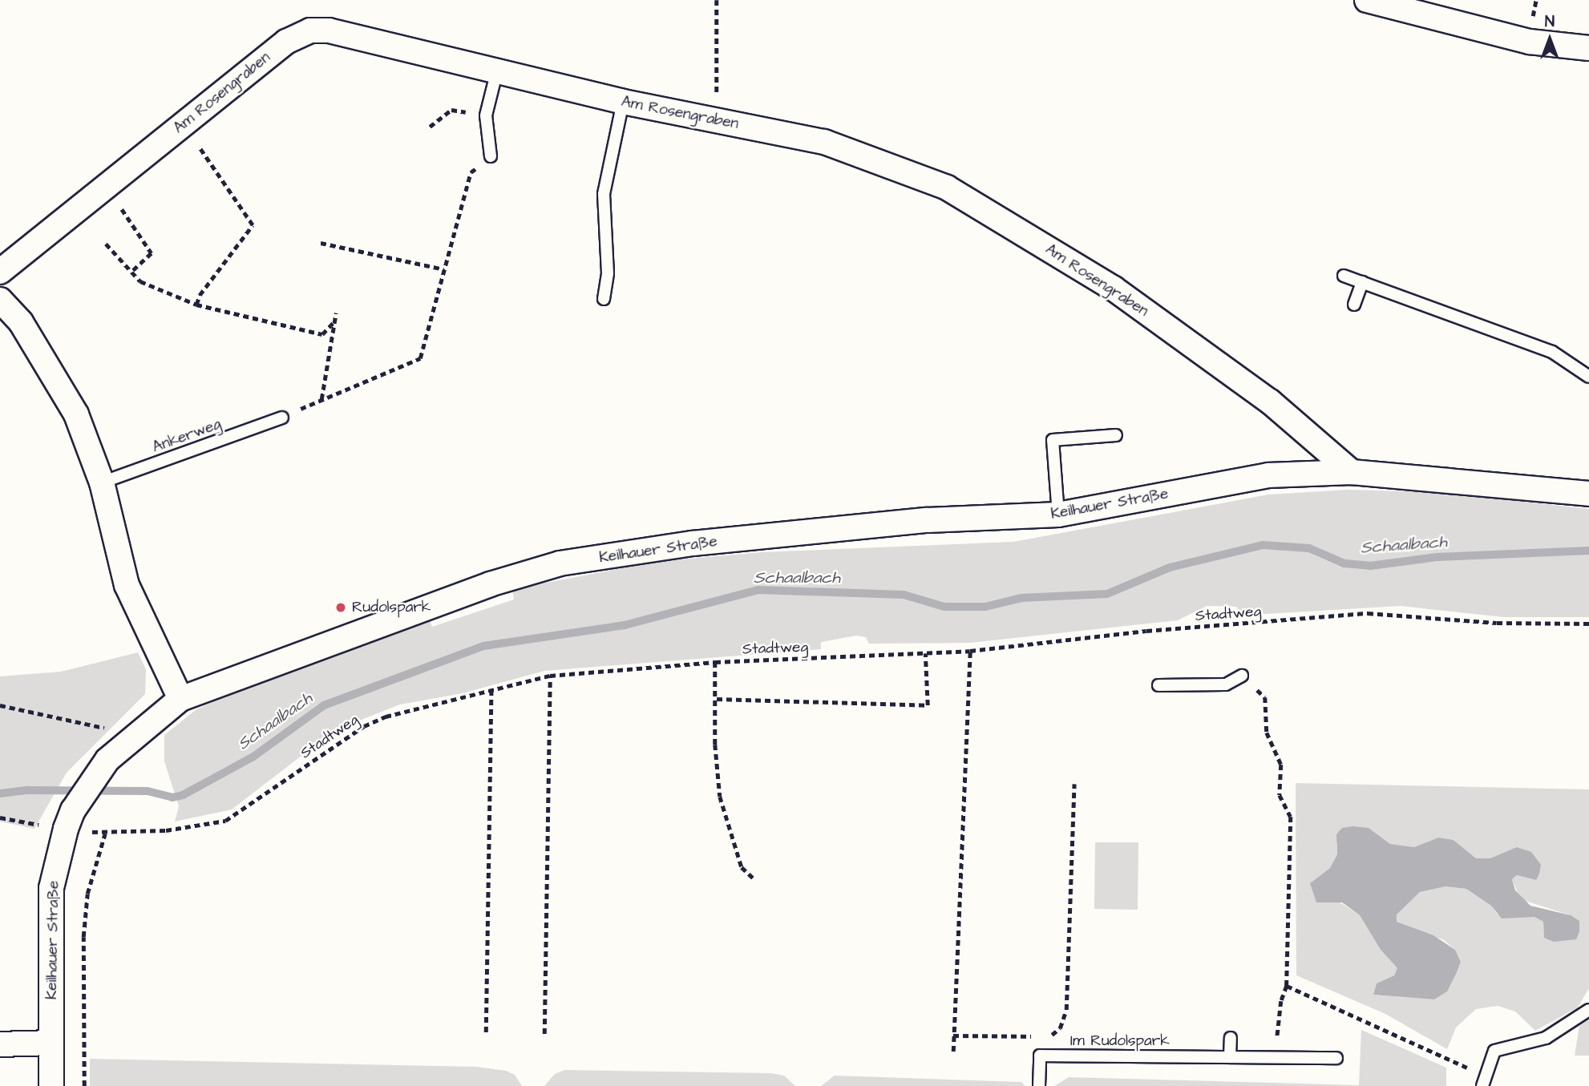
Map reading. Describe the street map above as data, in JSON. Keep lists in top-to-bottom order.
{
  "streets": {
    "street": ["Am Rosengraben", "Keilhauer Straße"],
    "lane": ["Ankerweg", "Im Rudolspark"],
    "path": ["Stadtweg"]
  },
  "crossings": [
    ["Am Rosengraben", "Keilhauer Straße"],
    ["Keilhauer Straße", "Stadtweg"]
  ],
  "water": ["Schaalbach"],
  "places": ["Rudolspark"],
  "north": "top"
}
